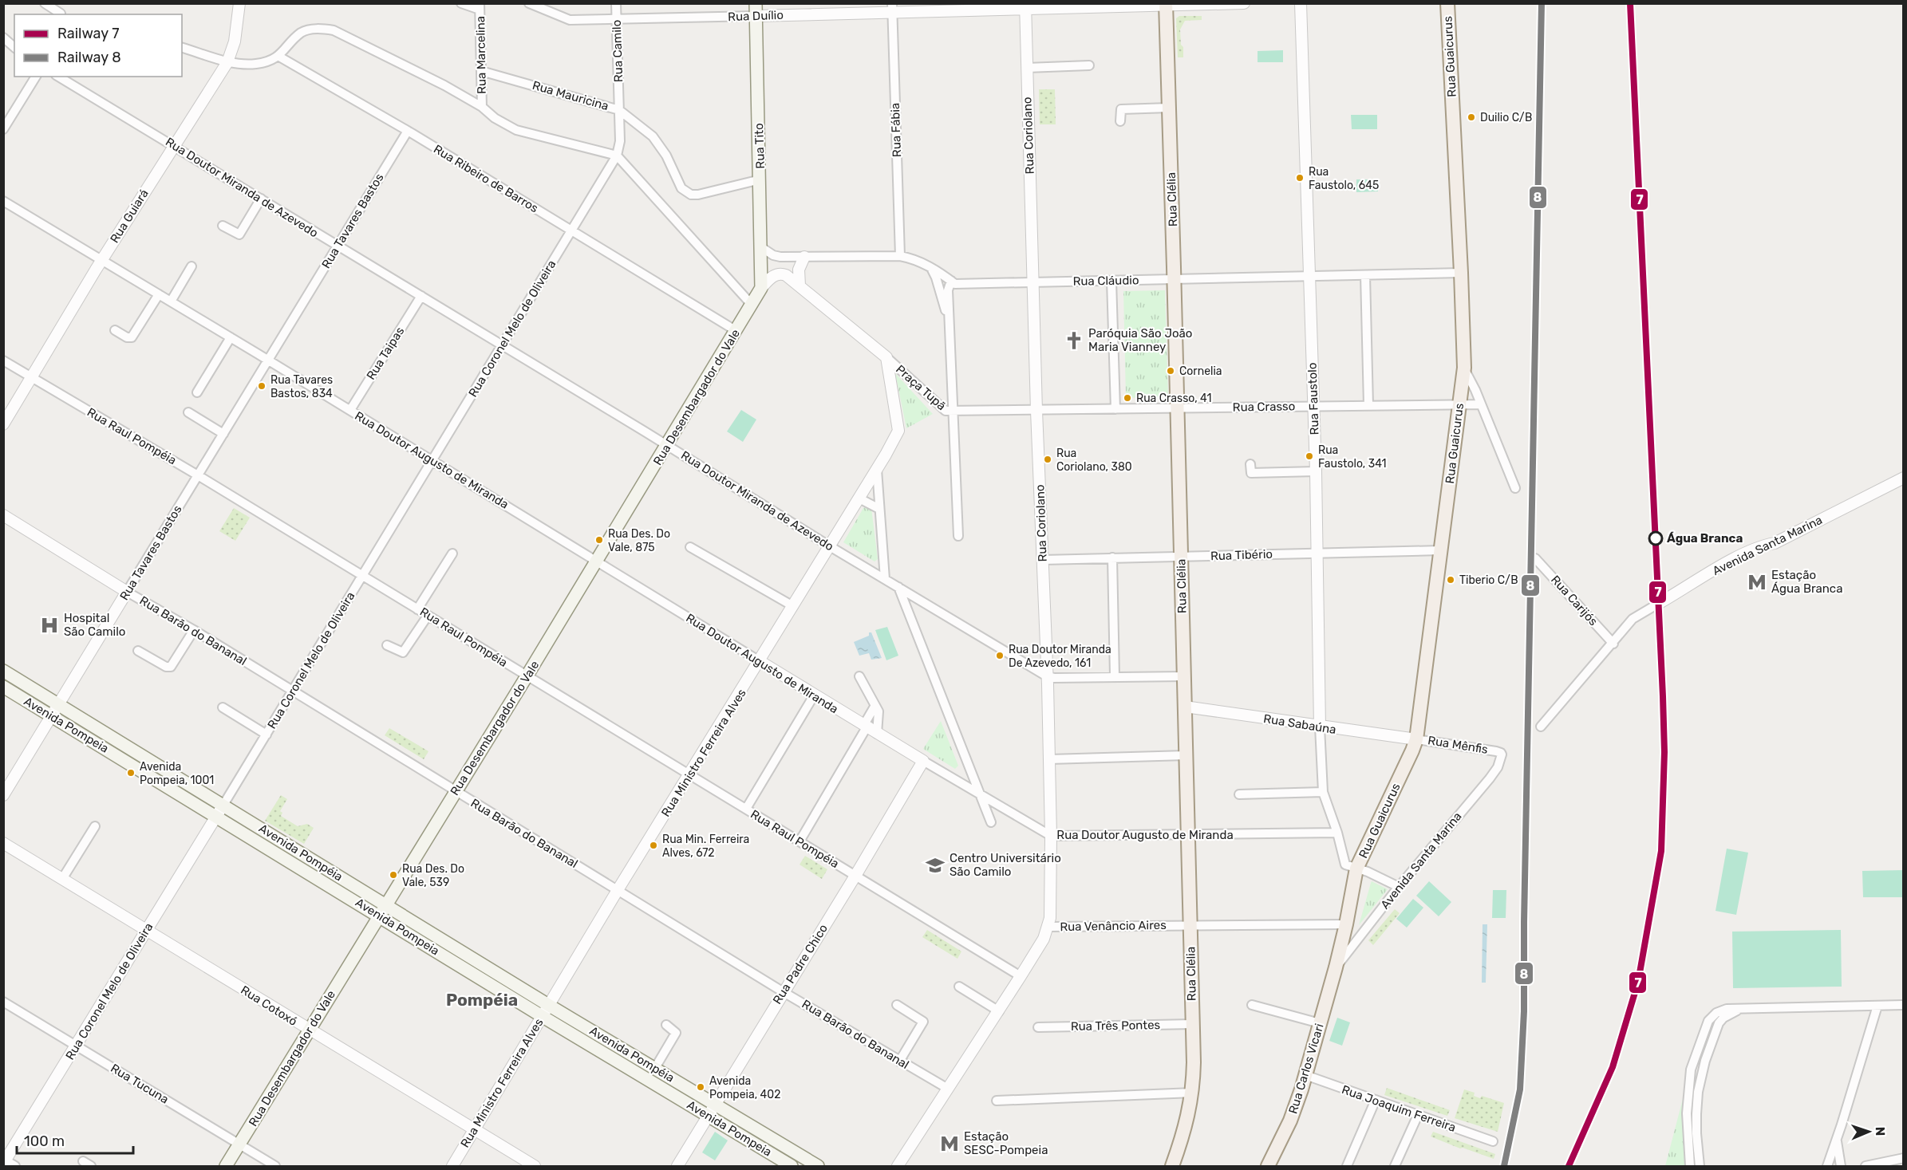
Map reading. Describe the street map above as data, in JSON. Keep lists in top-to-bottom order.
{
  "streets": {
    "main road": [
      "Rua Guaicurus",
      "Rua Tito",
      "Rua Clélia",
      "Rua Desembargador do Vale",
      "Avenida Pompeia",
      "Avenida Pompéia",
      "Rua Carlos Vicari"
    ],
    "street": [
      "Rua Duílio",
      "Rua Camilo",
      "Rua Marcelina",
      "Rua Mauricina",
      "Rua Fábia",
      "Rua Coriolano",
      "Rua Ribeiro de Barros",
      "Rua Doutor Miranda de Azevedo",
      "Rua Guiará",
      "Rua Tavares Bastos",
      "Rua Cláudio",
      "Rua Coronel Melo de Oliveira",
      "Rua Taipas",
      "Praça Tupã",
      "Rua Faustolo",
      "Rua Crasso",
      "Rua Raul Pompéia",
      "Rua Doutor Augusto de Miranda",
      "Avenida Santa Marina",
      "Rua Tibério",
      "Rua Carijós",
      "Rua Barão do Bananal",
      "Rua Sabaúna",
      "Rua Mênfis",
      "Rua Ministro Ferreira Alves",
      "Rua Venâncio Aires",
      "Rua Padre Chico",
      "Rua Cotoxó",
      "Rua Três Pontes",
      "Rua Tucuna",
      "Rua Joaquim Ferreira"
    ]
  },
  "crossings": [
    ["Rua Duílio", "Rua Camilo"],
    ["Rua Duílio", "Rua Fábia"],
    ["Rua Duílio", "Rua Coriolano"],
    ["Rua Duílio", "Rua Tito"],
    ["Rua Duílio", "Rua Clélia"],
    ["Rua Camilo", "Rua Mauricina"],
    ["Rua Camilo", "Rua Coronel Melo de Oliveira"],
    ["Rua Marcelina", "Rua Mauricina"],
    ["Rua Guaicurus", "Rua Cláudio"],
    ["Rua Guaicurus", "Rua Faustolo"],
    ["Rua Guaicurus", "Rua Crasso"],
    ["Rua Guaicurus", "Rua Tibério"],
    ["Rua Guaicurus", "Rua Sabaúna"],
    ["Rua Guaicurus", "Rua Mênfis"],
    ["Rua Guaicurus", "Rua Venâncio Aires"],
    ["Rua Guaicurus", "Rua Carlos Vicari"],
    ["Rua Mauricina", "Rua Tito"],
    ["Rua Fábia", "Rua Cláudio"],
    ["Rua Coriolano", "Rua Doutor Miranda de Azevedo"],
    ["Rua Coriolano", "Rua Cláudio"],
    ["Rua Coriolano", "Rua Crasso"],
    ["Rua Coriolano", "Rua Doutor Augusto de Miranda"],
    ["Rua Coriolano", "Rua Tibério"],
    ["Rua Coriolano", "Rua Venâncio Aires"],
    ["Rua Tito", "Rua Cláudio"],
    ["Rua Tito", "Rua Desembargador do Vale"],
    ["Rua Ribeiro de Barros", "Rua Tavares Bastos"],
    ["Rua Ribeiro de Barros", "Rua Coronel Melo de Oliveira"],
    ["Rua Ribeiro de Barros", "Rua Desembargador do Vale"],
    ["Rua Doutor Miranda de Azevedo", "Rua Clélia"],
    ["Rua Doutor Miranda de Azevedo", "Rua Guiará"],
    ["Rua Doutor Miranda de Azevedo", "Rua Tavares Bastos"],
    ["Rua Doutor Miranda de Azevedo", "Rua Coronel Melo de Oliveira"],
    ["Rua Doutor Miranda de Azevedo", "Rua Taipas"],
    ["Rua Doutor Miranda de Azevedo", "Rua Desembargador do Vale"],
    ["Rua Doutor Miranda de Azevedo", "Rua Ministro Ferreira Alves"],
    ["Rua Clélia", "Rua Cláudio"],
    ["Rua Clélia", "Rua Crasso"],
    ["Rua Clélia", "Rua Doutor Augusto de Miranda"],
    ["Rua Clélia", "Rua Tibério"],
    ["Rua Clélia", "Rua Sabaúna"],
    ["Rua Clélia", "Rua Venâncio Aires"],
    ["Rua Clélia", "Rua Três Pontes"],
    ["Rua Guiará", "Rua Raul Pompéia"],
    ["Rua Guiará", "Rua Doutor Augusto de Miranda"],
    ["Rua Tavares Bastos", "Rua Raul Pompéia"],
    ["Rua Tavares Bastos", "Rua Doutor Augusto de Miranda"],
    ["Rua Tavares Bastos", "Rua Barão do Bananal"],
    ["Rua Tavares Bastos", "Avenida Pompeia"],
    ["Rua Tavares Bastos", "Avenida Pompéia"],
    ["Rua Cláudio", "Rua Faustolo"],
    ["Rua Coronel Melo de Oliveira", "Rua Raul Pompéia"],
    ["Rua Coronel Melo de Oliveira", "Rua Doutor Augusto de Miranda"],
    ["Rua Coronel Melo de Oliveira", "Rua Barão do Bananal"],
    ["Rua Coronel Melo de Oliveira", "Avenida Pompeia"],
    ["Rua Coronel Melo de Oliveira", "Avenida Pompéia"],
    ["Rua Coronel Melo de Oliveira", "Rua Cotoxó"],
    ["Rua Coronel Melo de Oliveira", "Rua Tucuna"],
    ["Rua Taipas", "Rua Doutor Augusto de Miranda"],
    ["Praça Tupã", "Rua Crasso"],
    ["Praça Tupã", "Rua Ministro Ferreira Alves"],
    ["Rua Desembargador do Vale", "Rua Raul Pompéia"],
    ["Rua Desembargador do Vale", "Rua Doutor Augusto de Miranda"],
    ["Rua Desembargador do Vale", "Rua Barão do Bananal"],
    ["Rua Desembargador do Vale", "Avenida Pompeia"],
    ["Rua Desembargador do Vale", "Avenida Pompéia"],
    ["Rua Desembargador do Vale", "Rua Cotoxó"],
    ["Rua Desembargador do Vale", "Rua Tucuna"],
    ["Rua Faustolo", "Rua Crasso"],
    ["Rua Faustolo", "Rua Doutor Augusto de Miranda"],
    ["Rua Faustolo", "Rua Tibério"],
    ["Rua Faustolo", "Rua Sabaúna"],
    ["Rua Raul Pompéia", "Rua Ministro Ferreira Alves"],
    ["Rua Raul Pompéia", "Rua Venâncio Aires"],
    ["Rua Raul Pompéia", "Rua Padre Chico"],
    ["Rua Doutor Augusto de Miranda", "Rua Ministro Ferreira Alves"],
    ["Rua Doutor Augusto de Miranda", "Rua Padre Chico"],
    ["Avenida Santa Marina", "Rua Carijós"],
    ["Avenida Santa Marina", "Rua Mênfis"],
    ["Avenida Santa Marina", "Rua Carlos Vicari"],
    ["Rua Barão do Bananal", "Rua Ministro Ferreira Alves"],
    ["Rua Barão do Bananal", "Rua Venâncio Aires"],
    ["Rua Barão do Bananal", "Rua Padre Chico"],
    ["Rua Sabaúna", "Rua Mênfis"],
    ["Avenida Pompeia", "Rua Ministro Ferreira Alves"],
    ["Avenida Pompeia", "Avenida Pompéia"],
    ["Avenida Pompeia", "Rua Padre Chico"],
    ["Rua Ministro Ferreira Alves", "Avenida Pompéia"],
    ["Rua Ministro Ferreira Alves", "Rua Cotoxó"],
    ["Avenida Pompéia", "Rua Padre Chico"],
    ["Rua Venâncio Aires", "Rua Carlos Vicari"],
    ["Rua Carlos Vicari", "Rua Joaquim Ferreira"]
  ],
  "districts": ["Pompéia"],
  "places": {
    "other": [
      "Duilio C/B",
      "Rua Faustolo, 645",
      "Cornelia",
      "Rua Tavares Bastos, 834",
      "Rua Crasso, 41",
      "Rua Faustolo, 341",
      "Rua Coriolano, 380",
      "Água Branca",
      "Rua Des. Do Vale, 875",
      "Tiberio C/B",
      "Rua Doutor Miranda De Azevedo, 161",
      "Avenida Pompeia, 1001",
      "Rua Min. Ferreira Alves, 672",
      "Rua Des. Do Vale, 539",
      "Avenida Pompeia, 402"
    ],
    "church": ["Paróquia São João Maria Vianney"],
    "metro station": ["Estação Água Branca", "Estação SESC-Pompeia"],
    "hospital": ["Hospital São Camilo"],
    "school or university": ["Centro Universitário São Camilo"]
  },
  "lines": ["rail line 7", "rail line 8"],
  "legend": ["Railway 7", "Railway 8"],
  "scale_bar": "100 m",
  "north": "right"
}
